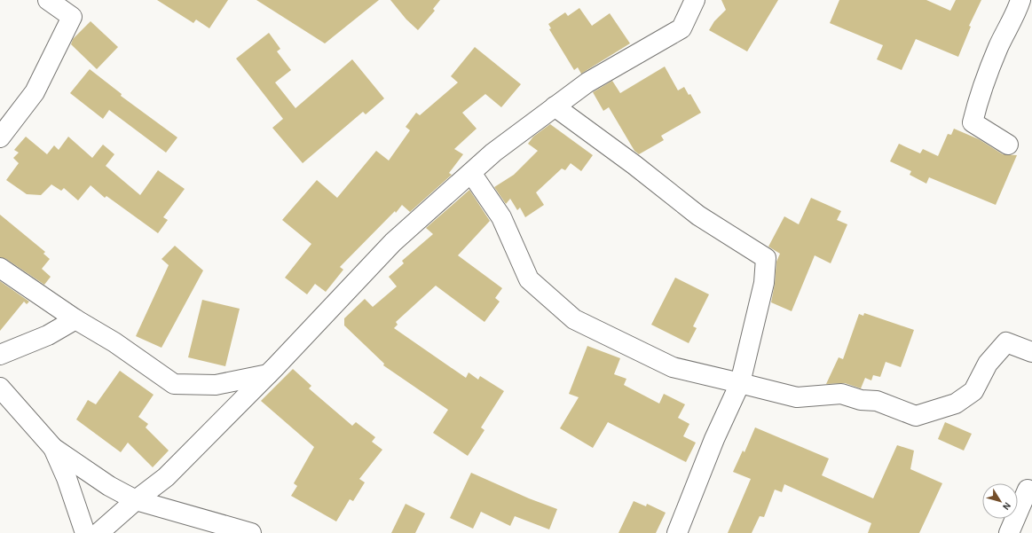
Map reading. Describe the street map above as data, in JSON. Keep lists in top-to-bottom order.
{
  "north": "bottom right"
}
